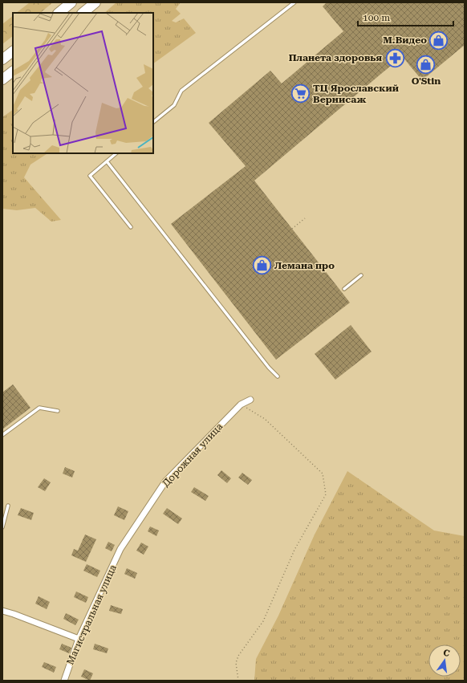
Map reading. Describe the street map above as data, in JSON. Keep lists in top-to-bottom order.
{
  "streets": {
    "street": ["Дорожная улица", "Магистральная улица"]
  },
  "crossings": [
    ["Дорожная улица", "Магистральная улица"]
  ],
  "places": {
    "shop": ["М.Видео", "O'Stin", "Лемана про"],
    "pharmacy": ["Планета здоровья"],
    "supermarket": ["ТЦ Ярославский Вернисаж"]
  },
  "scale_bar": "100 m",
  "north": "top"
}
